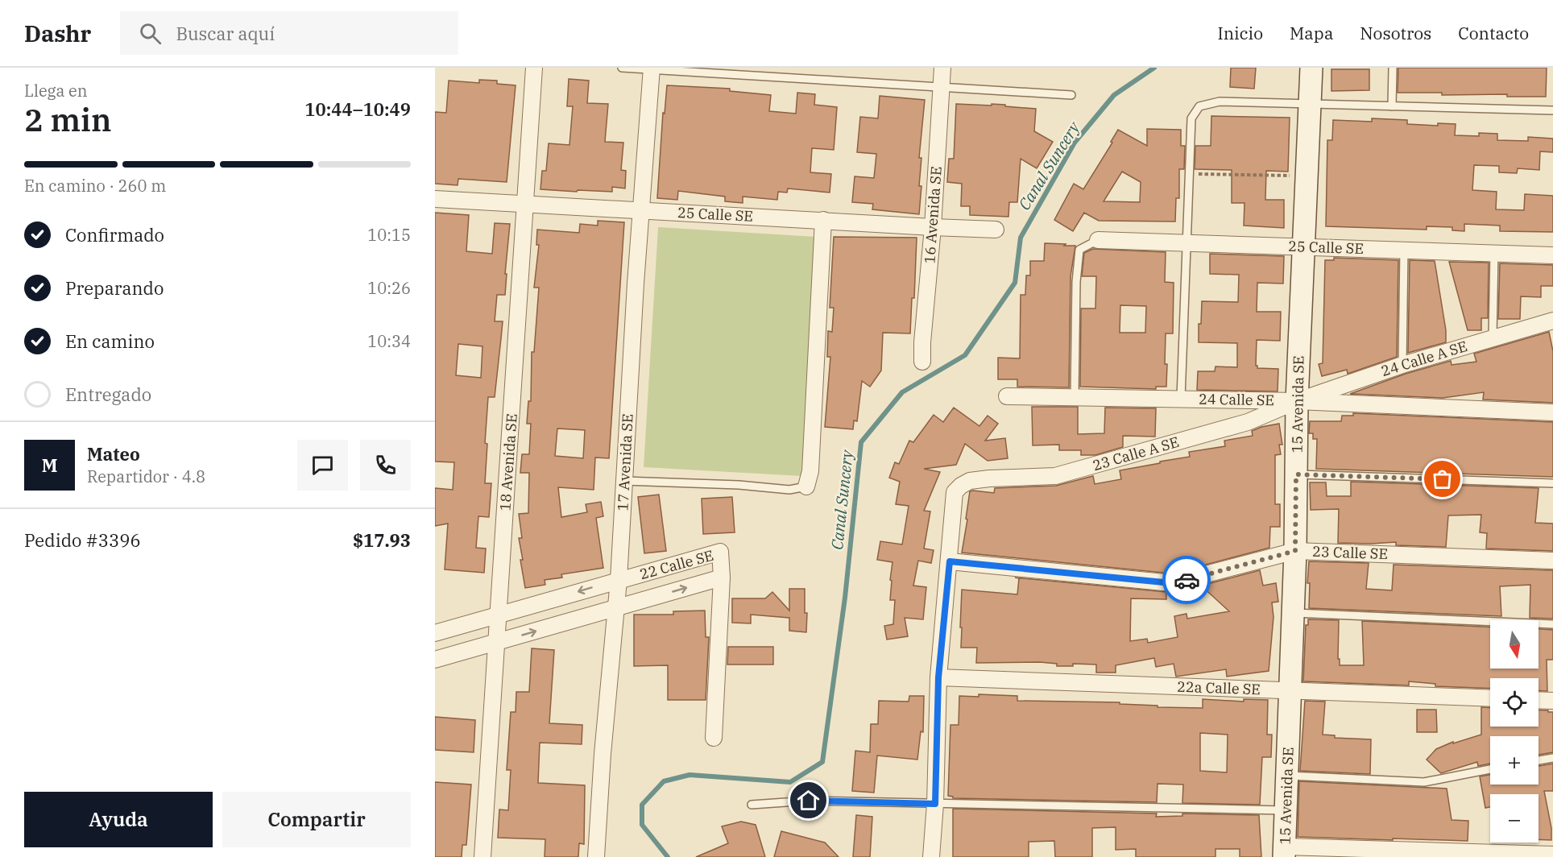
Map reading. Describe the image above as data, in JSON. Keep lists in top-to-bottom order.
{
  "streets": {
    "street": [
      "25 Calle SE",
      "16 Avenida SE",
      "24 Calle A SE",
      "24 Calle SE",
      "15 Avenida SE",
      "23 Calle A SE",
      "18 Avenida SE",
      "17 Avenida SE",
      "23 Calle SE",
      "22 Calle SE",
      "22a Calle SE"
    ]
  },
  "crossings": [
    ["25 Calle SE", "16 Avenida SE"],
    ["25 Calle SE", "15 Avenida SE"],
    ["25 Calle SE", "18 Avenida SE"],
    ["25 Calle SE", "17 Avenida SE"],
    ["24 Calle A SE", "24 Calle SE"],
    ["24 Calle A SE", "15 Avenida SE"],
    ["24 Calle A SE", "23 Calle A SE"],
    ["24 Calle SE", "15 Avenida SE"],
    ["24 Calle SE", "23 Calle A SE"],
    ["15 Avenida SE", "23 Calle A SE"],
    ["15 Avenida SE", "23 Calle SE"],
    ["15 Avenida SE", "22a Calle SE"],
    ["23 Calle A SE", "23 Calle SE"],
    ["18 Avenida SE", "22 Calle SE"],
    ["17 Avenida SE", "22 Calle SE"]
  ],
  "water": ["Canal Suncery"],
  "north": "bottom",
  "page": {
    "header": "Dashr",
    "search": "Buscar aquí",
    "nav": [
      "Inicio",
      "Mapa",
      "Nosotros",
      "Contacto"
    ],
    "heading": ["2 min", "Llega en", "10:44–10:49"],
    "panel": [
      "Mateo",
      "Repartidor · 4.8",
      "Pedido #3396",
      "$17.93"
    ],
    "bar": "En camino · 260 m",
    "list": [
      ["Confirmado", "10:15"],
      ["Preparando", "10:26"],
      ["En camino", "10:34"],
      "Entregado"
    ],
    "round": "M",
    "map_buttons": ["+", "−"],
    "buttons": ["Ayuda", "Compartir"]
  }
}
